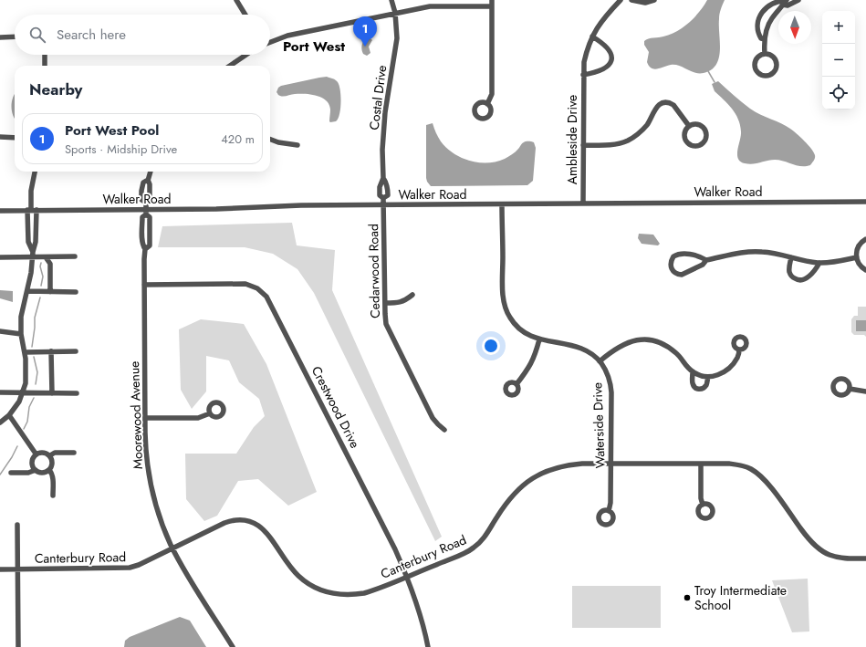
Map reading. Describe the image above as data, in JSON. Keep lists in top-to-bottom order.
{
  "streets": {
    "street": [
      "Costal Drive",
      "Ambleside Drive",
      "Walker Road",
      "Cedarwood Road",
      "Crestwood Drive",
      "Moorewood Avenue",
      "Waterside Drive",
      "Canterbury Road"
    ]
  },
  "crossings": [
    ["Costal Drive", "Walker Road"],
    ["Costal Drive", "Cedarwood Road"],
    ["Ambleside Drive", "Walker Road"],
    ["Walker Road", "Cedarwood Road"],
    ["Walker Road", "Moorewood Avenue"],
    ["Walker Road", "Waterside Drive"],
    ["Crestwood Drive", "Moorewood Avenue"],
    ["Crestwood Drive", "Canterbury Road"],
    ["Moorewood Avenue", "Canterbury Road"],
    ["Waterside Drive", "Canterbury Road"]
  ],
  "districts": ["Port West"],
  "places": ["Troy Intermediate School"],
  "north": "bottom",
  "page": {
    "map_buttons": ["+", "−"],
    "search": "Search here",
    "pins": "1",
    "heading": "Nearby",
    "list": [
      {
        "mark": "1",
        "name": "Port West Pool",
        "note": "Sports · Midship Drive",
        "value": "420 m"
      }
    ]
  }
}
